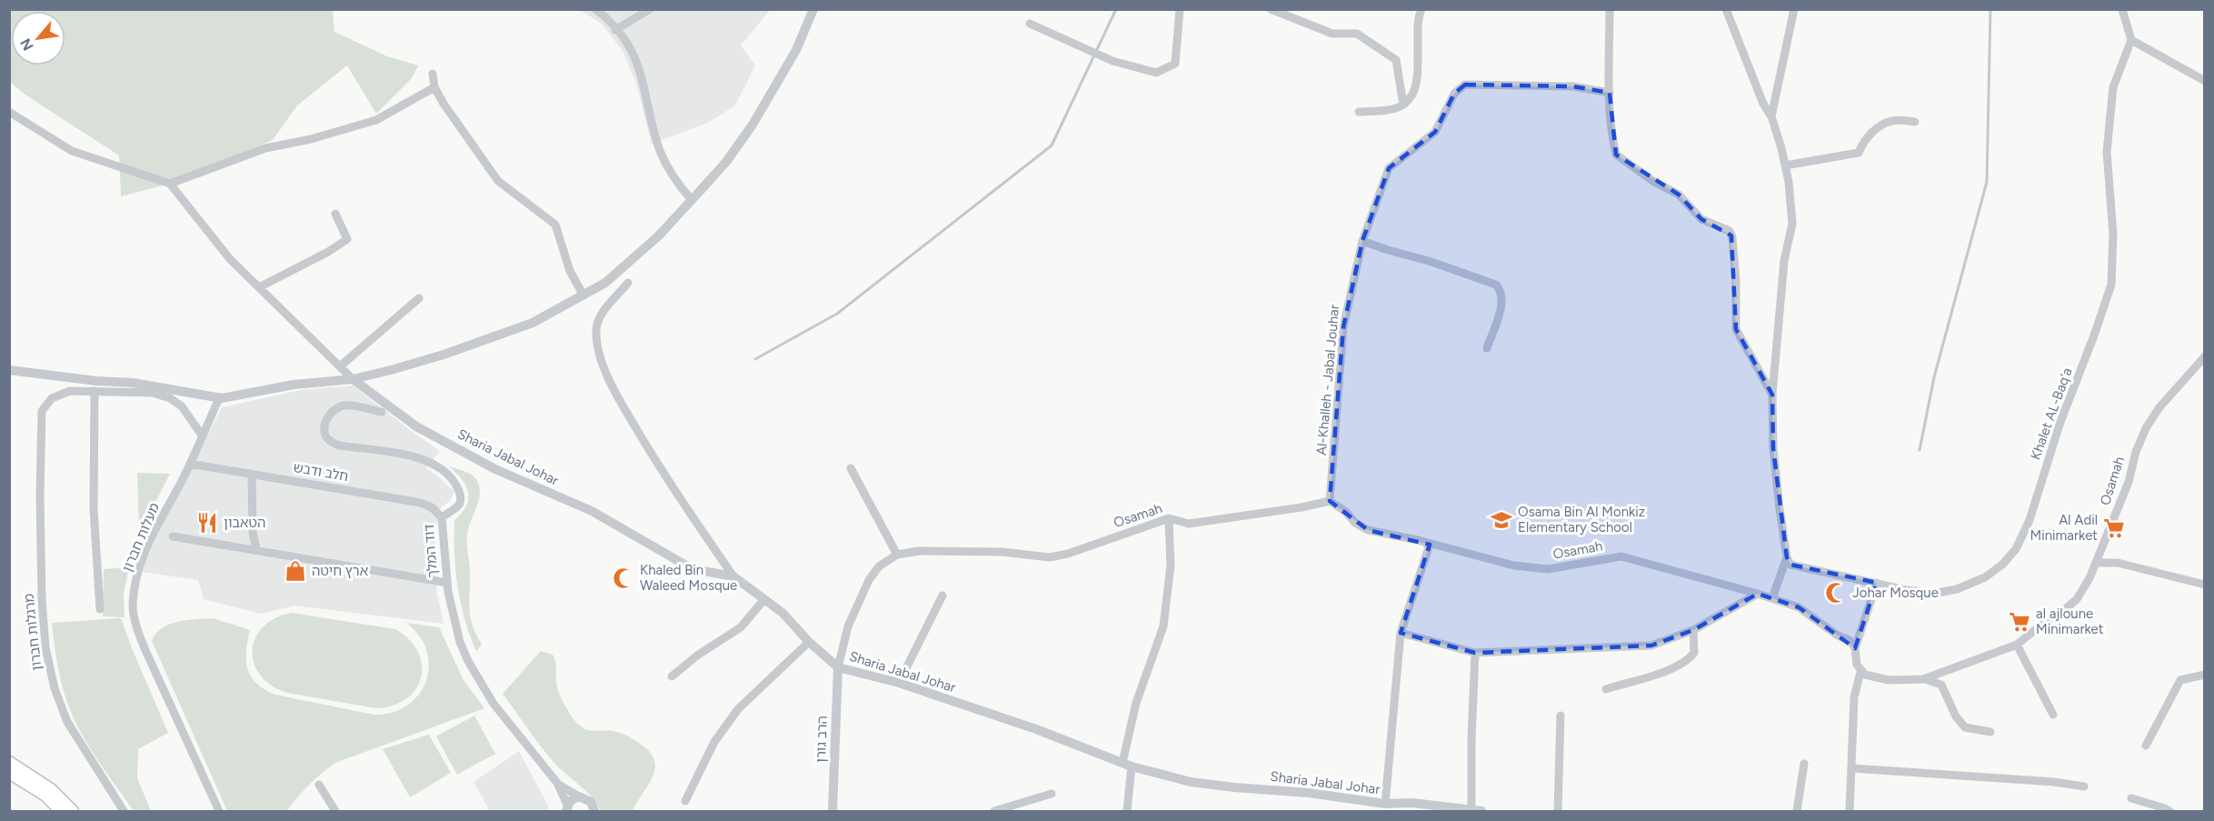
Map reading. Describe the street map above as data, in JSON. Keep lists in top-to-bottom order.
{
  "streets": {
    "street": [
      "Al-Khalleh - Jabal Jouhar",
      "Khalet AL-Baq'a",
      "Sharia Jabal Johar",
      "חלב ודבש",
      "Osamah",
      "מעלות חברון",
      "דוד המלך",
      "מרגלות חברון",
      "הרב גורן"
    ]
  },
  "crossings": [
    ["Al-Khalleh - Jabal Jouhar", "Osamah"],
    ["Sharia Jabal Johar", "הרב גורן"],
    ["חלב ודבש", "מעלות חברון"],
    ["חלב ודבש", "דוד המלך"],
    ["מעלות חברון", "מרגלות חברון"]
  ],
  "places": {
    "school or university": ["Osama Bin Al Monkiz Elementary School"],
    "restaurant": ["הטאבון"],
    "supermarket": ["Al Adil Minimarket", "al ajloune Minimarket"],
    "shop": ["ארץ חיטה"],
    "mosque": ["Khaled Bin Waleed Mosque", "Johar Mosque"]
  },
  "north": "bottom left"
}
